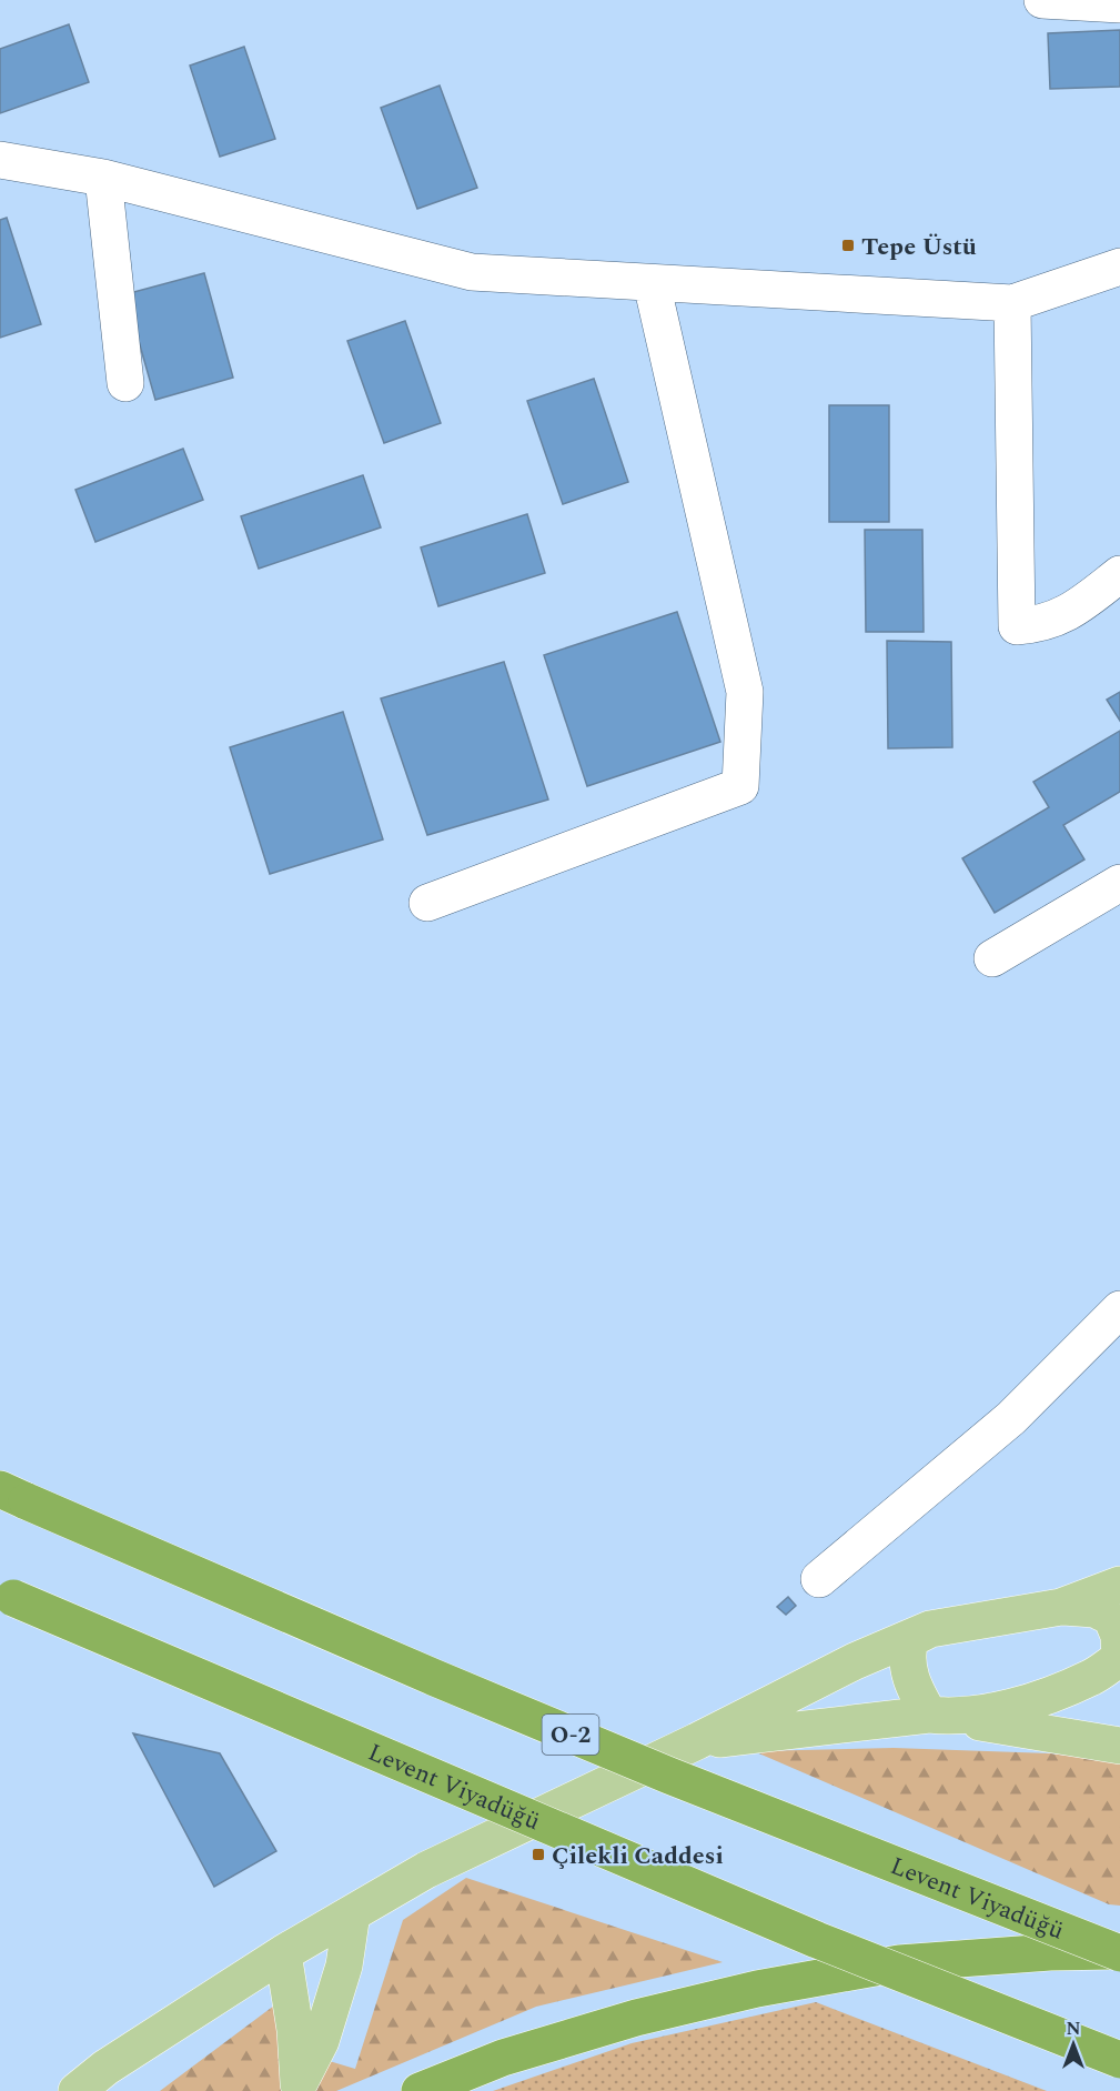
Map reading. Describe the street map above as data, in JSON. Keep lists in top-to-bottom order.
{
  "streets": {
    "highway": ["O-2", "Levent Viyadüğü"]
  },
  "places": {
    "transit": ["Tepe Üstü", "Çilekli Caddesi"]
  },
  "north": "top"
}
